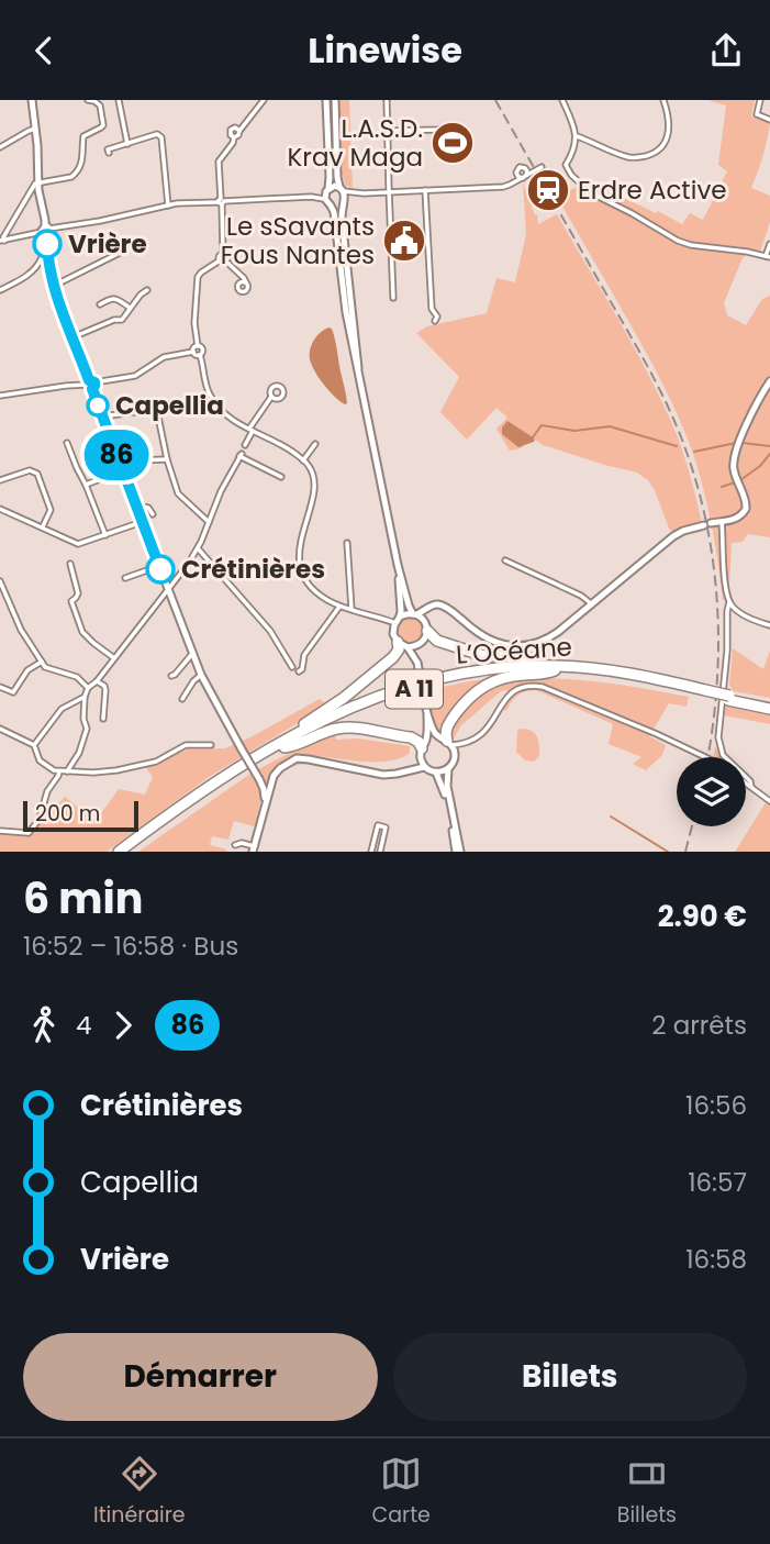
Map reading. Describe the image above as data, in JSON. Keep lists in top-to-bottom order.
{
  "streets": {
    "highway": ["L’Océane", "A 11"]
  },
  "places": {
    "sports": ["L.A.S.D. Krav Maga"],
    "station": ["Erdre Active"],
    "public building": ["Le sSavants Fous Nantes"],
    "other": ["Vrière", "Capellia", "Crétinières"]
  },
  "lines": ["bus line 86"],
  "scale_bar": "200 m",
  "page": {
    "header": "Linewise",
    "on_map": "86",
    "scale": "200 m",
    "heading": ["6 min", "16:52 – 16:58 · Bus", "2.90 €"],
    "legs": ["4", "86", "2 arrêts"],
    "list": [
      {
        "name": "Crétinières",
        "value": "16:56"
      },
      {
        "name": "Capellia",
        "value": "16:57"
      },
      {
        "name": "Vrière",
        "value": "16:58"
      }
    ],
    "buttons": ["Démarrer", "Billets"],
    "tabs": ["Itinéraire", "Carte", "Billets"]
  }
}
